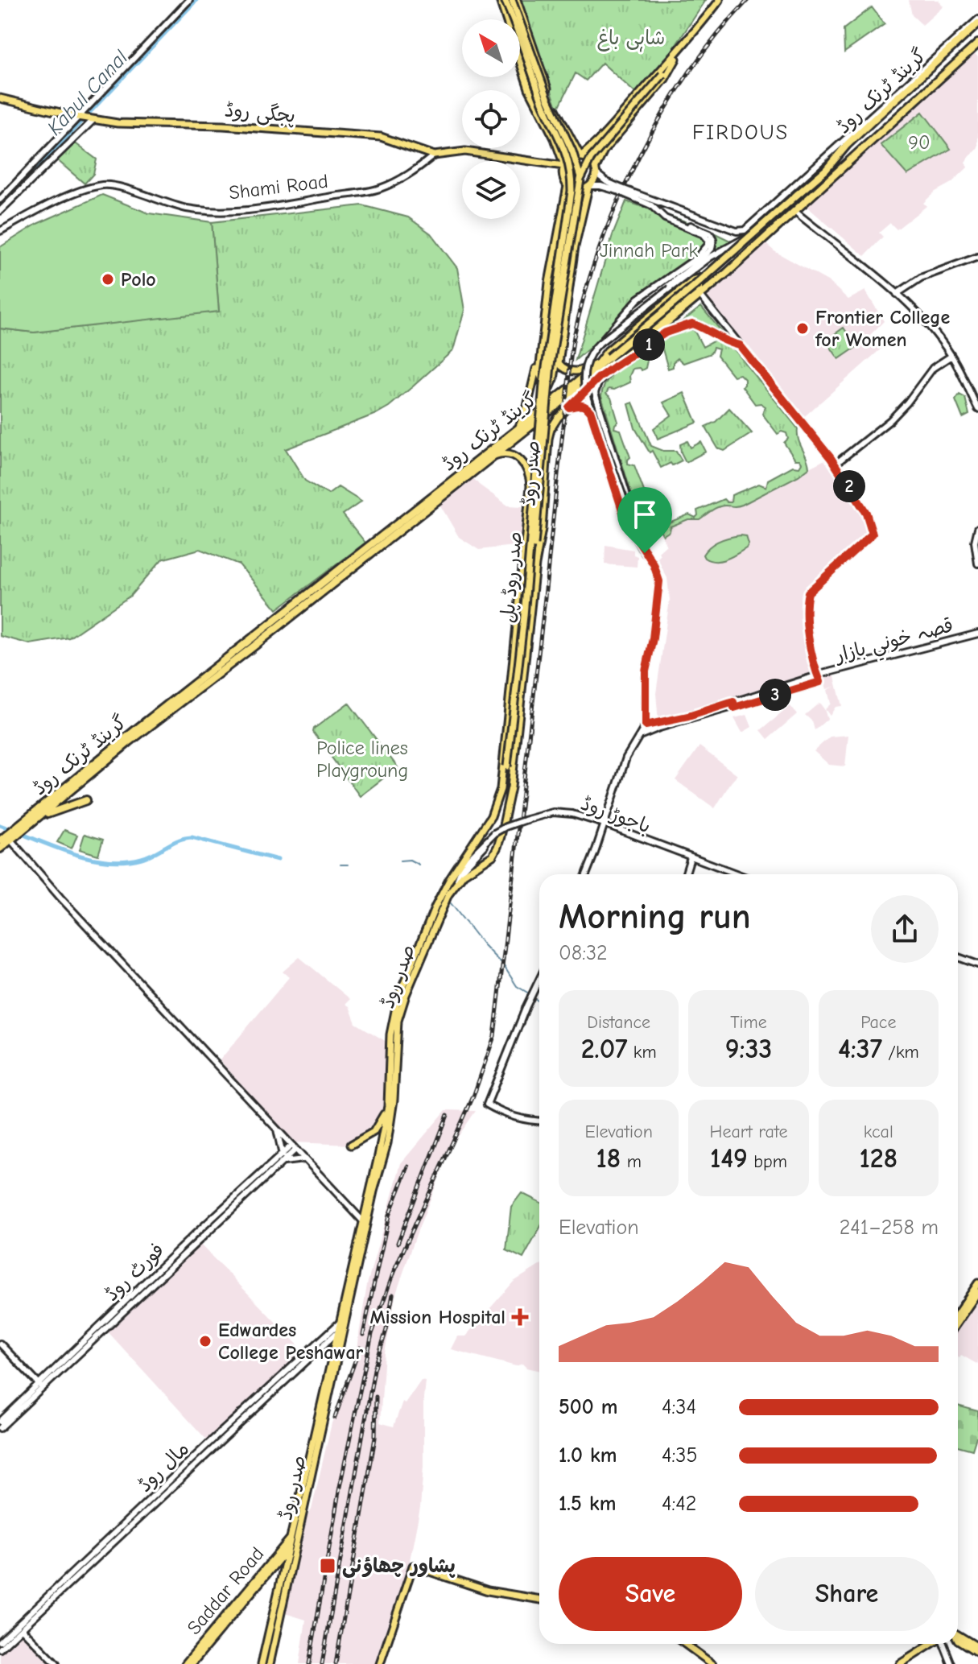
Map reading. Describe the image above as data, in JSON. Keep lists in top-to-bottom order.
{
  "streets": {
    "highway": ["گرینڈ ٹرنک روڈ"],
    "main road": [
      "پجگی روڈ",
      "صدر روڈ",
      "صدر روڈ پل",
      "Saddar Road"
    ],
    "street": [
      "Shami Road",
      "قصہ خوني بازار",
      "باجوڑ روڈ",
      "فورٹ روڈ",
      "مال روڈ"
    ]
  },
  "crossings": [
    ["گرینڈ ٹرنک روڈ", "صدر روڈ"],
    ["پجگی روڈ", "Shami Road"],
    ["صدر روڈ", "صدر روڈ پل"],
    ["صدر روڈ", "باجوڑ روڈ"],
    ["صدر روڈ", "مال روڈ"],
    ["صدر روڈ", "Saddar Road"]
  ],
  "districts": ["FIRDOUS"],
  "water": ["Kabul Canal"],
  "parks": [
    "شاہی باغ",
    "90",
    "Jinnah Park",
    "Police lines Playgroung"
  ],
  "places": {
    "other": ["Polo", "Frontier College for Women", "Edwardes College Peshawar"],
    "health": ["Mission Hospital"],
    "transit": ["پشاور چھاؤنی"]
  },
  "north": "top left",
  "page": {
    "pins": ["1", "2", "3"],
    "heading": ["Morning run", "08:32"],
    "stats": [
      ["Distance", "2.07 km"],
      ["Time", "9:33"],
      ["Pace", "4:37 /km"],
      ["Elevation", "18 m"],
      ["Heart rate", "149 bpm"],
      ["kcal", "128"]
    ],
    "chart": ["Elevation", "241–258 m"],
    "list": [
      {
        "name": "500 m",
        "note": "4:34"
      },
      {
        "name": "1.0 km",
        "note": "4:35"
      },
      {
        "name": "1.5 km",
        "note": "4:42"
      }
    ],
    "buttons": ["Save", "Share"]
  }
}
